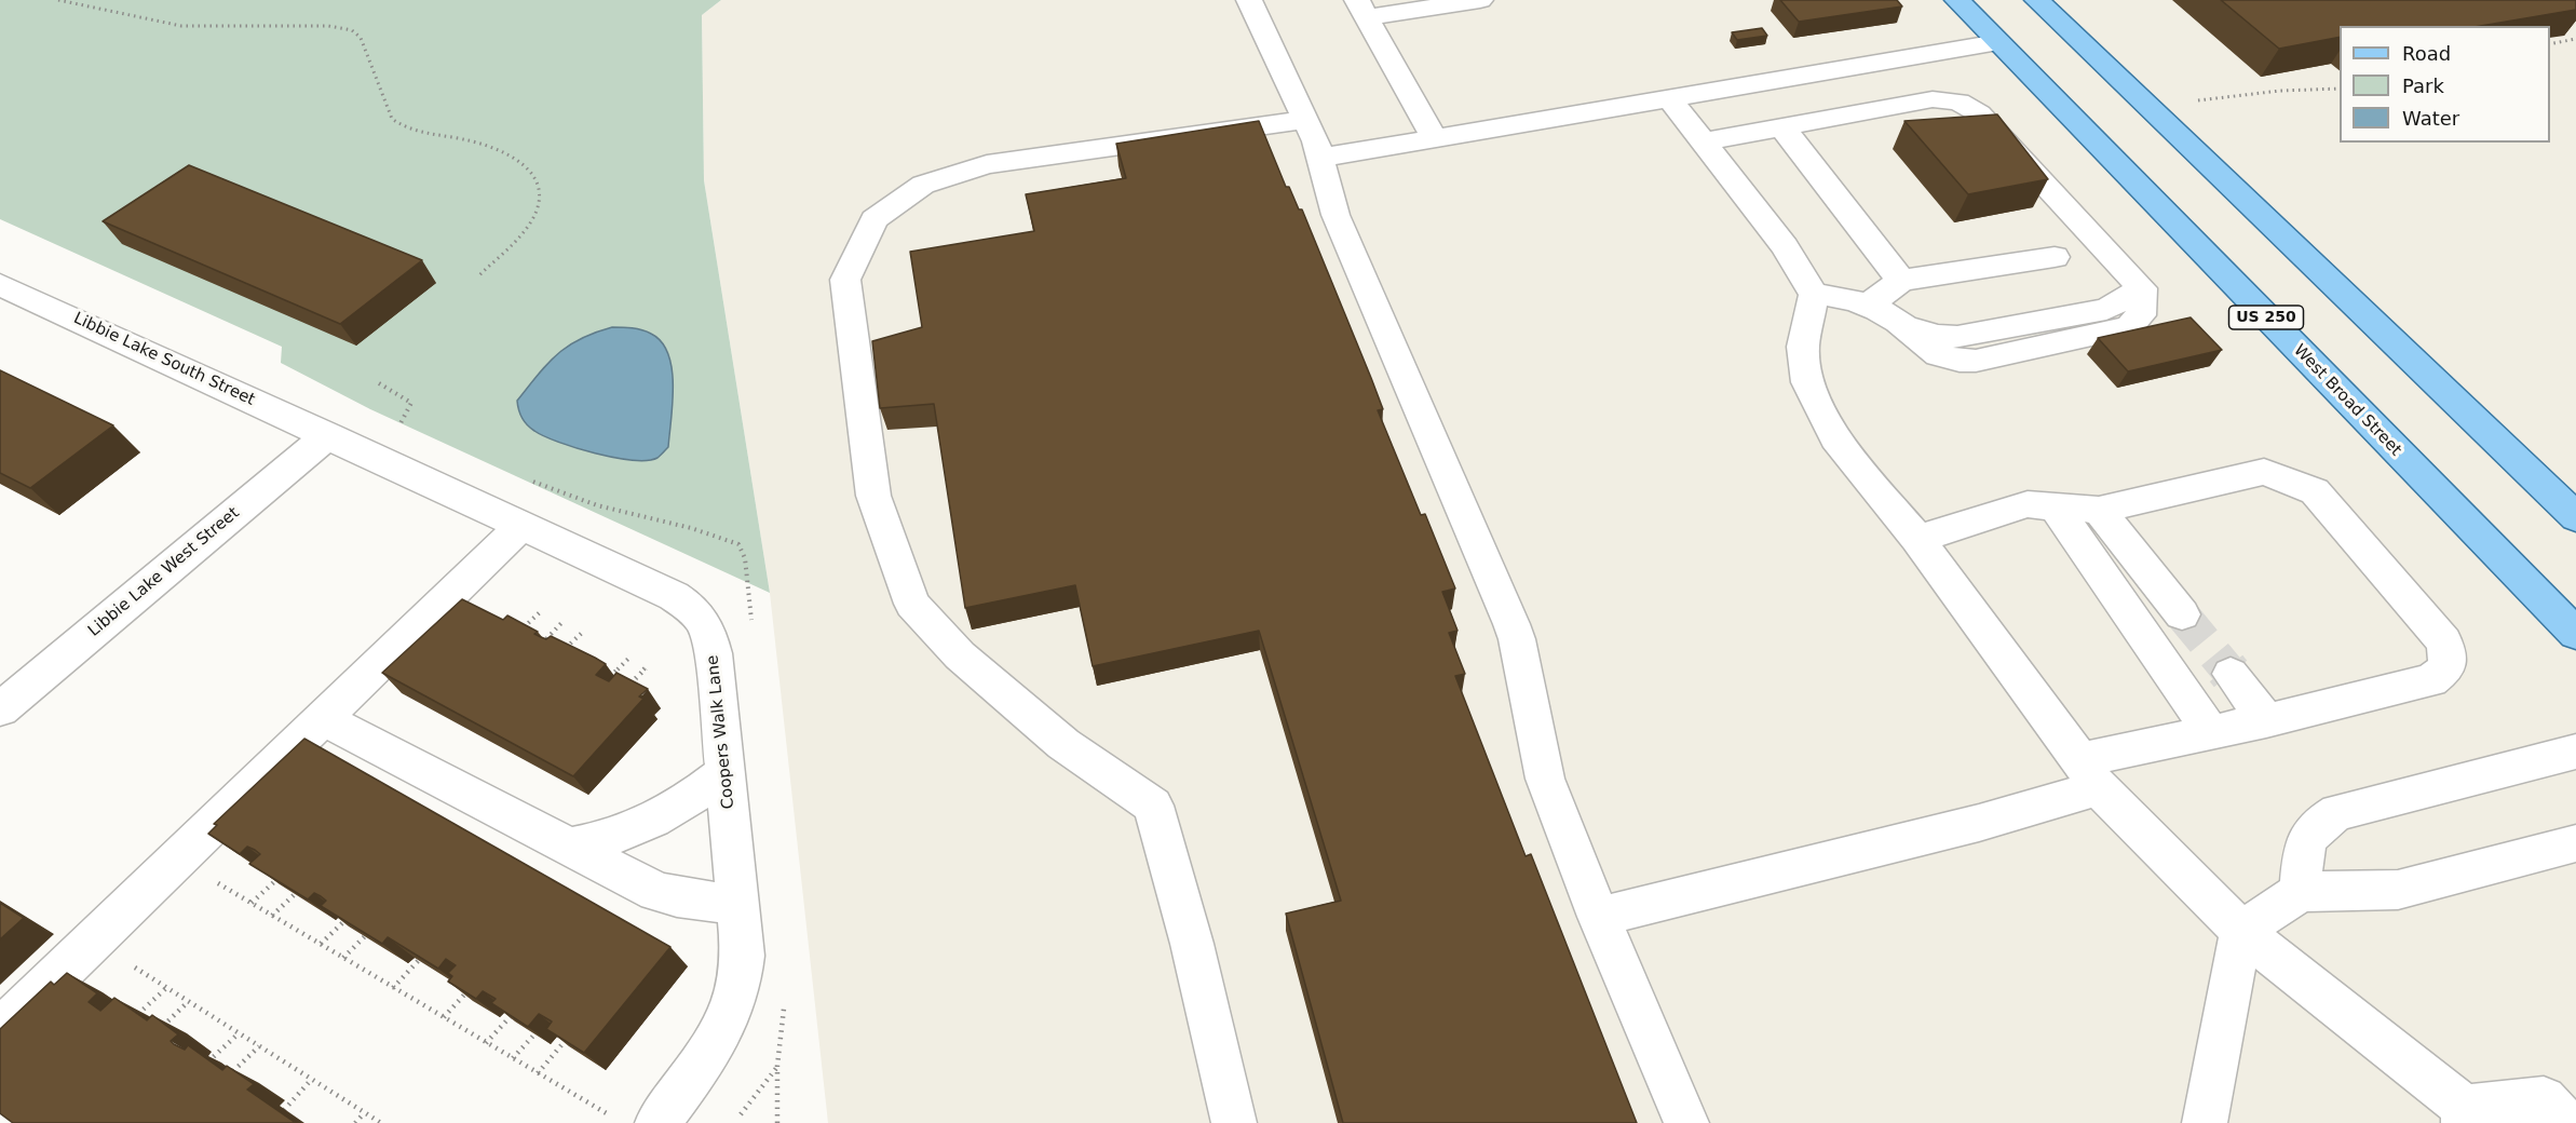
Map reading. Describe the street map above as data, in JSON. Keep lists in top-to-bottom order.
{
  "streets": {
    "main road": ["US 250", "West Broad Street"],
    "street": ["Libbie Lake South Street", "Libbie Lake West Street", "Coopers Walk Lane"]
  },
  "crossings": [
    ["Libbie Lake South Street", "Libbie Lake West Street"],
    ["Libbie Lake South Street", "Coopers Walk Lane"],
    ["Libbie Lake West Street", "Coopers Walk Lane"]
  ],
  "legend": ["Road", "Park", "Water"]
}
